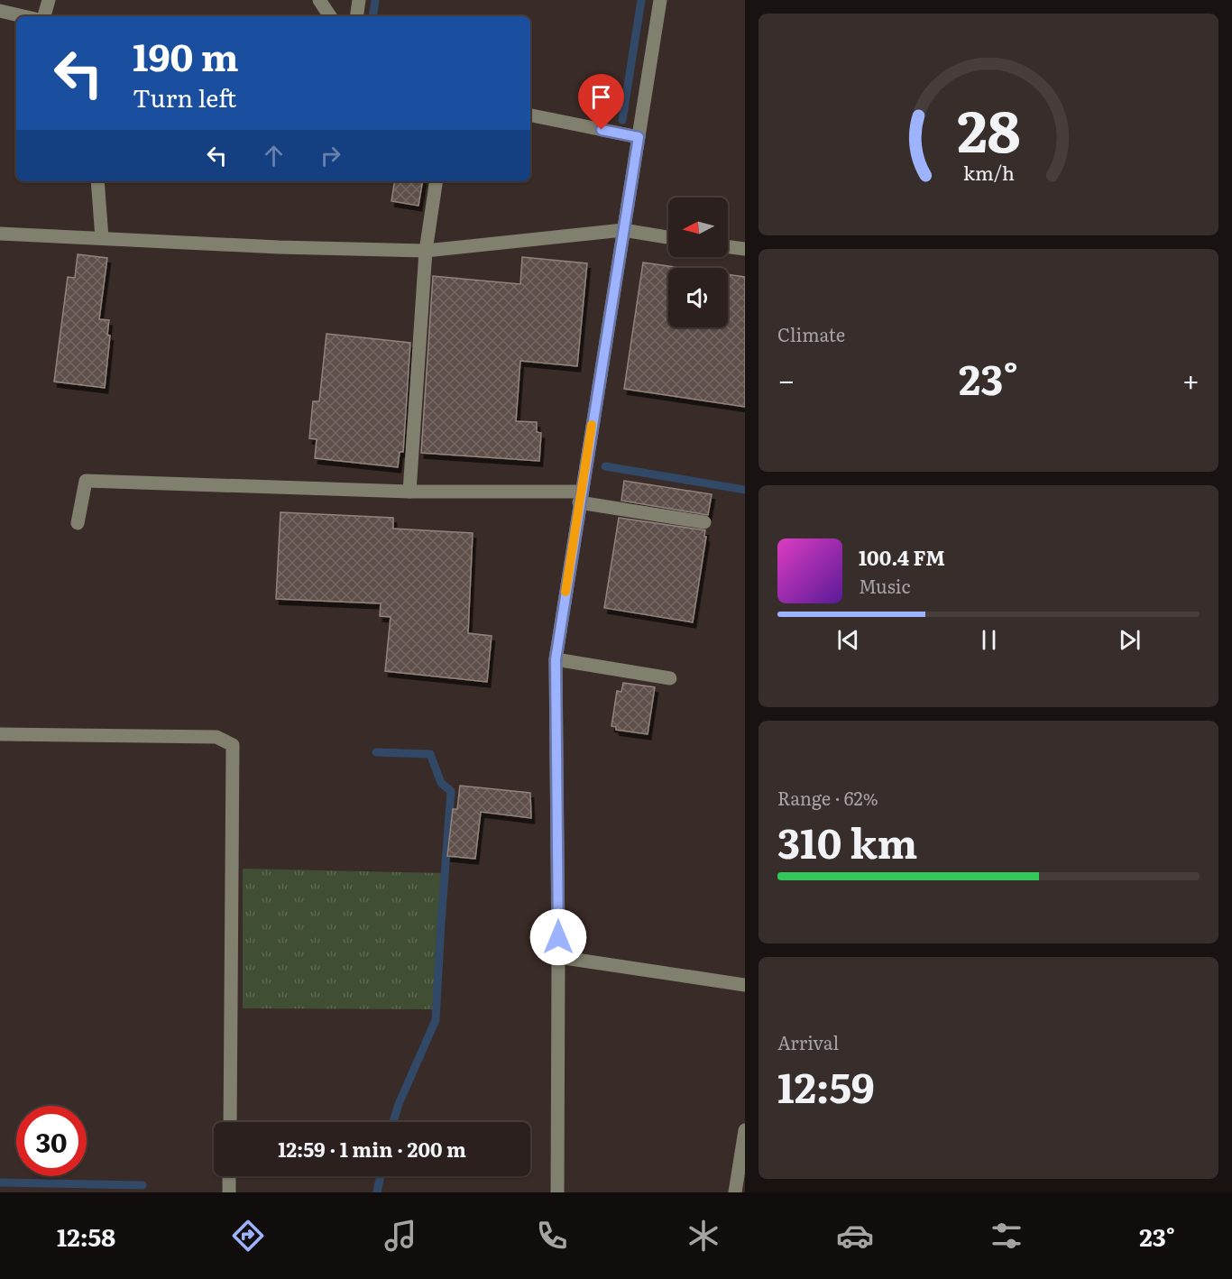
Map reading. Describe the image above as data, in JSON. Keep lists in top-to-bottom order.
{
  "north": "left",
  "page": {
    "turn": ["190 m", "Turn left"],
    "tile": [
      "Climate",
      ["Range · 62%", "310 km"],
      ["Arrival", "12:59"]
    ],
    "heat": ["−", "23°", "+"],
    "song": ["100.4 FM", "Music"],
    "limit": "30",
    "trip": "12:59 · 1 min · 200 m",
    "tabs": ["12:58", "23°"],
    "gauge": ["28", "km/h"]
  }
}
